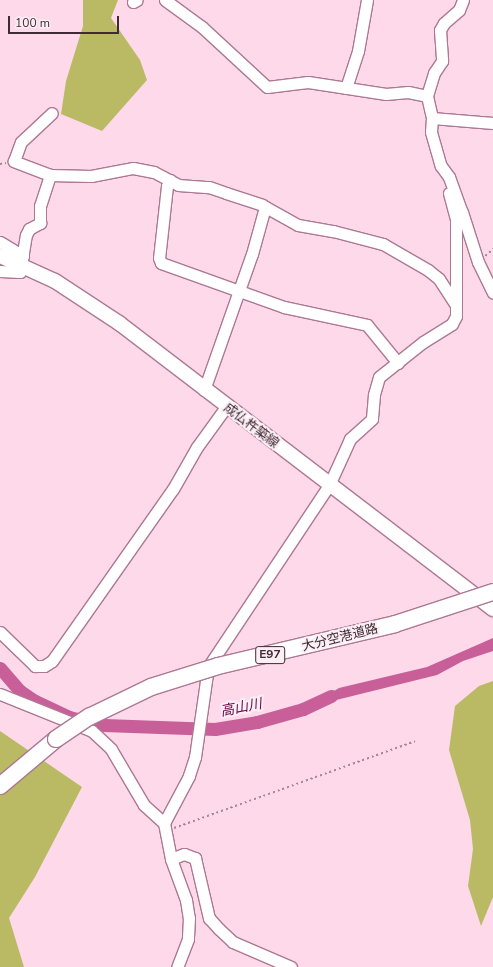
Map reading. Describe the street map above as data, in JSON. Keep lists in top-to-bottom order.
{
  "streets": {
    "highway": ["大分空港道路", "E97"],
    "main road": ["成仏杵築線"]
  },
  "water": ["高山川"],
  "scale_bar": "100 m"
}
